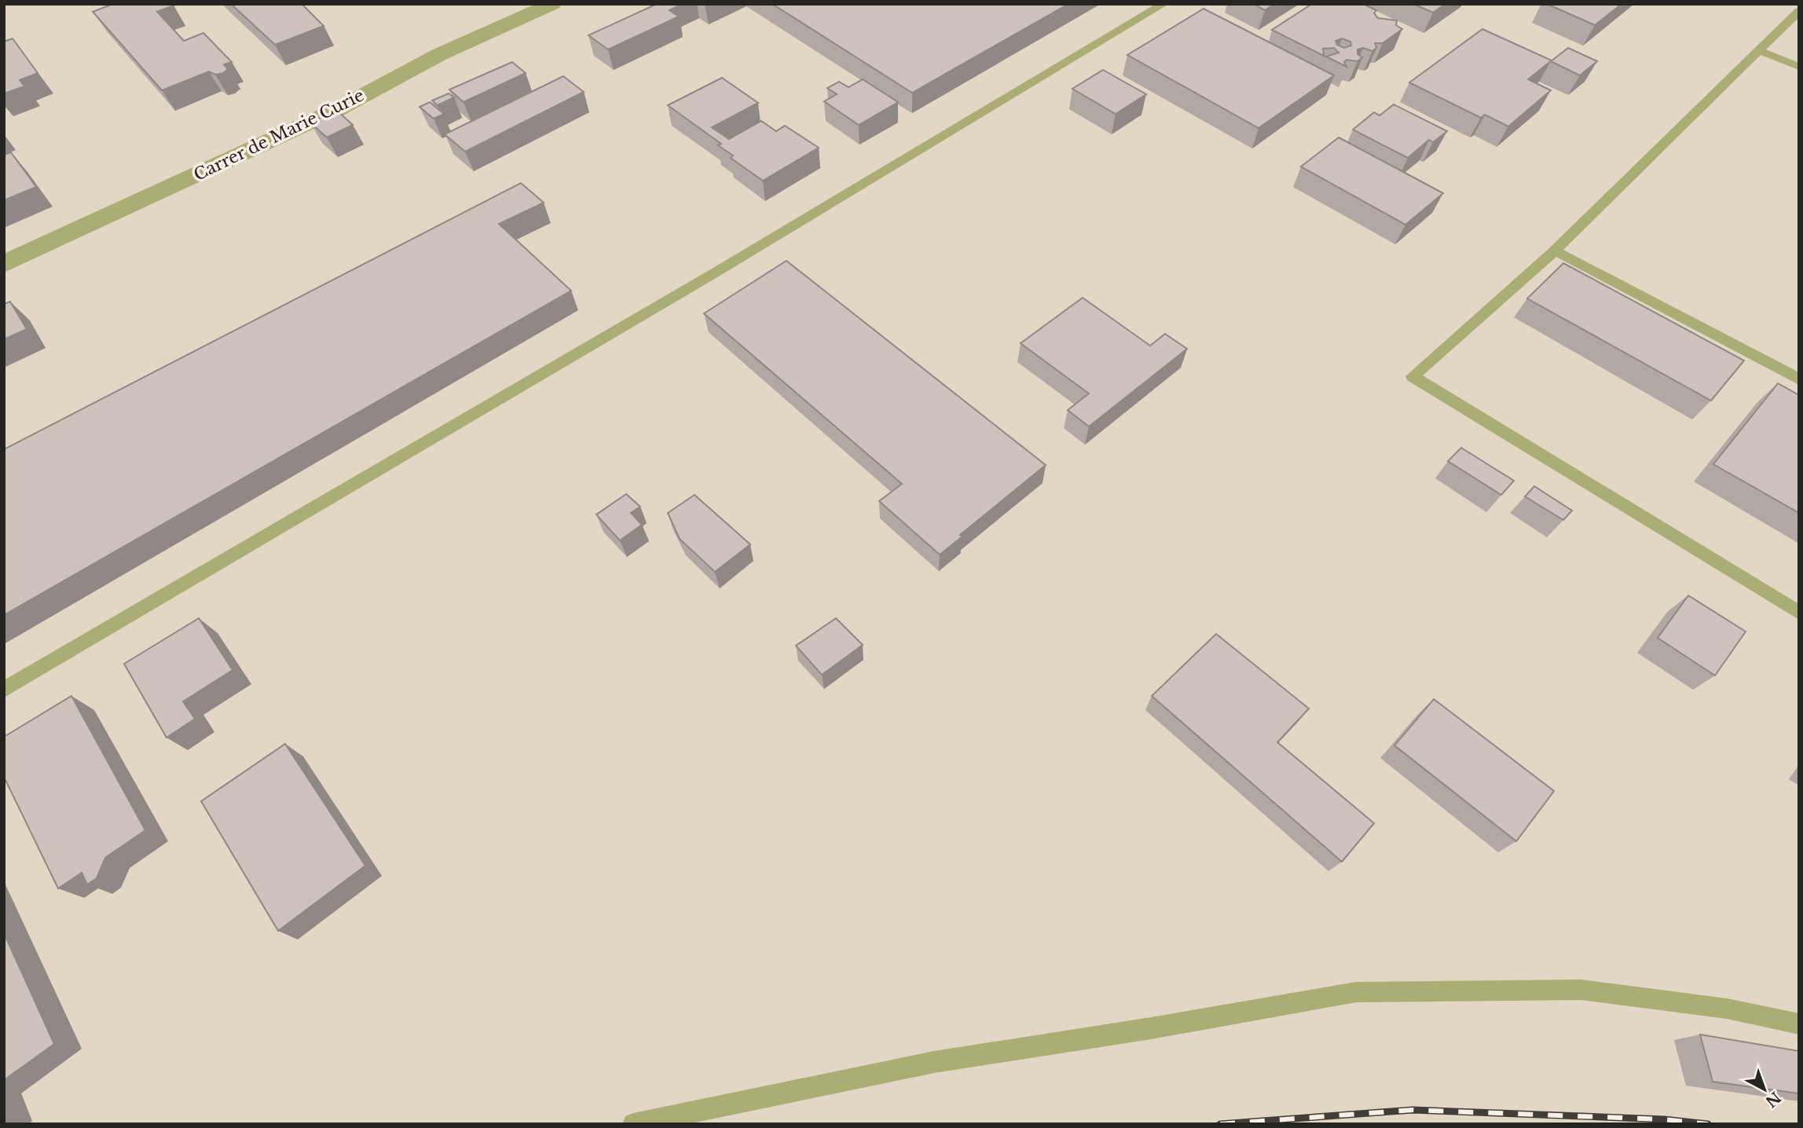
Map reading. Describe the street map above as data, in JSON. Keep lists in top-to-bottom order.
{
  "streets": {
    "street": ["Carrer de Marie Curie"]
  },
  "north": "bottom right"
}
